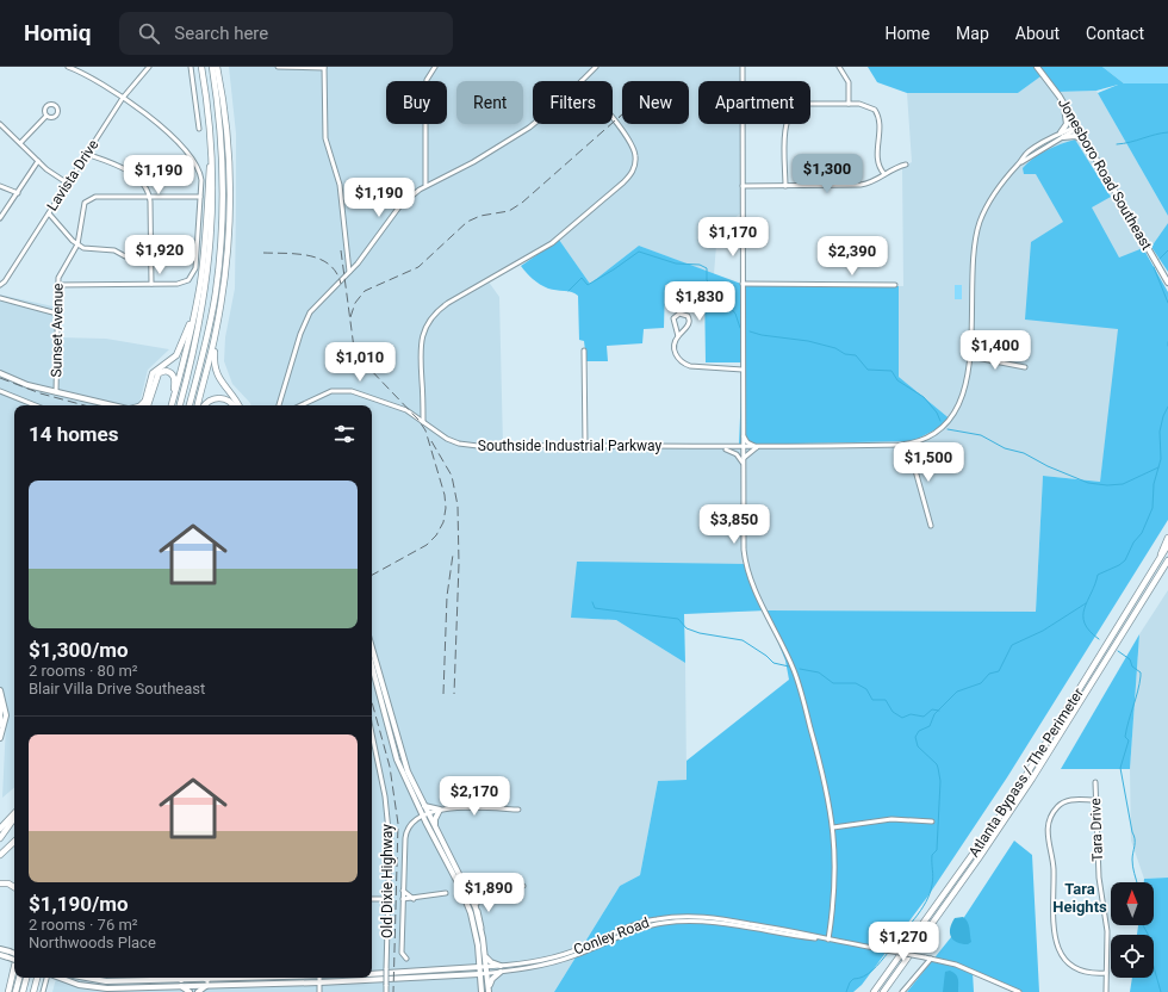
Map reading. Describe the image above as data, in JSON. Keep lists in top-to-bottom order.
{
  "streets": {
    "highway": ["Atlanta Bypass / The Perimeter"],
    "main road": ["Jonesboro Road Southeast"],
    "street": [
      "Lavista Drive",
      "Sunset Avenue",
      "Southside Industrial Parkway",
      "Tara Drive",
      "Old Dixie Highway",
      "Conley Road"
    ]
  },
  "crossings": [
    ["Jonesboro Road Southeast", "Southside Industrial Parkway"]
  ],
  "districts": ["Tara Heights"],
  "north": "top",
  "page": {
    "header": "Homiq",
    "search": "Search here",
    "nav": [
      "Home",
      "Map",
      "About",
      "Contact"
    ],
    "chip": [
      "Buy",
      "Rent",
      "Filters",
      "New",
      "Apartment"
    ],
    "price": [
      "$1,300",
      "$1,190",
      "$1,190",
      "$1,170",
      "$1,920",
      "$2,390",
      "$1,830",
      "$1,400",
      "$1,010",
      "$1,500",
      "$3,850",
      "$2,170",
      "$1,890",
      "$1,270"
    ],
    "heading": "14 homes",
    "list": [
      {
        "name": "$1,300/mo",
        "note": "2 rooms · 80 m² · Blair Villa Drive Southeast"
      },
      {
        "name": "$1,190/mo",
        "note": "2 rooms · 76 m² · Northwoods Place"
      }
    ]
  }
}
